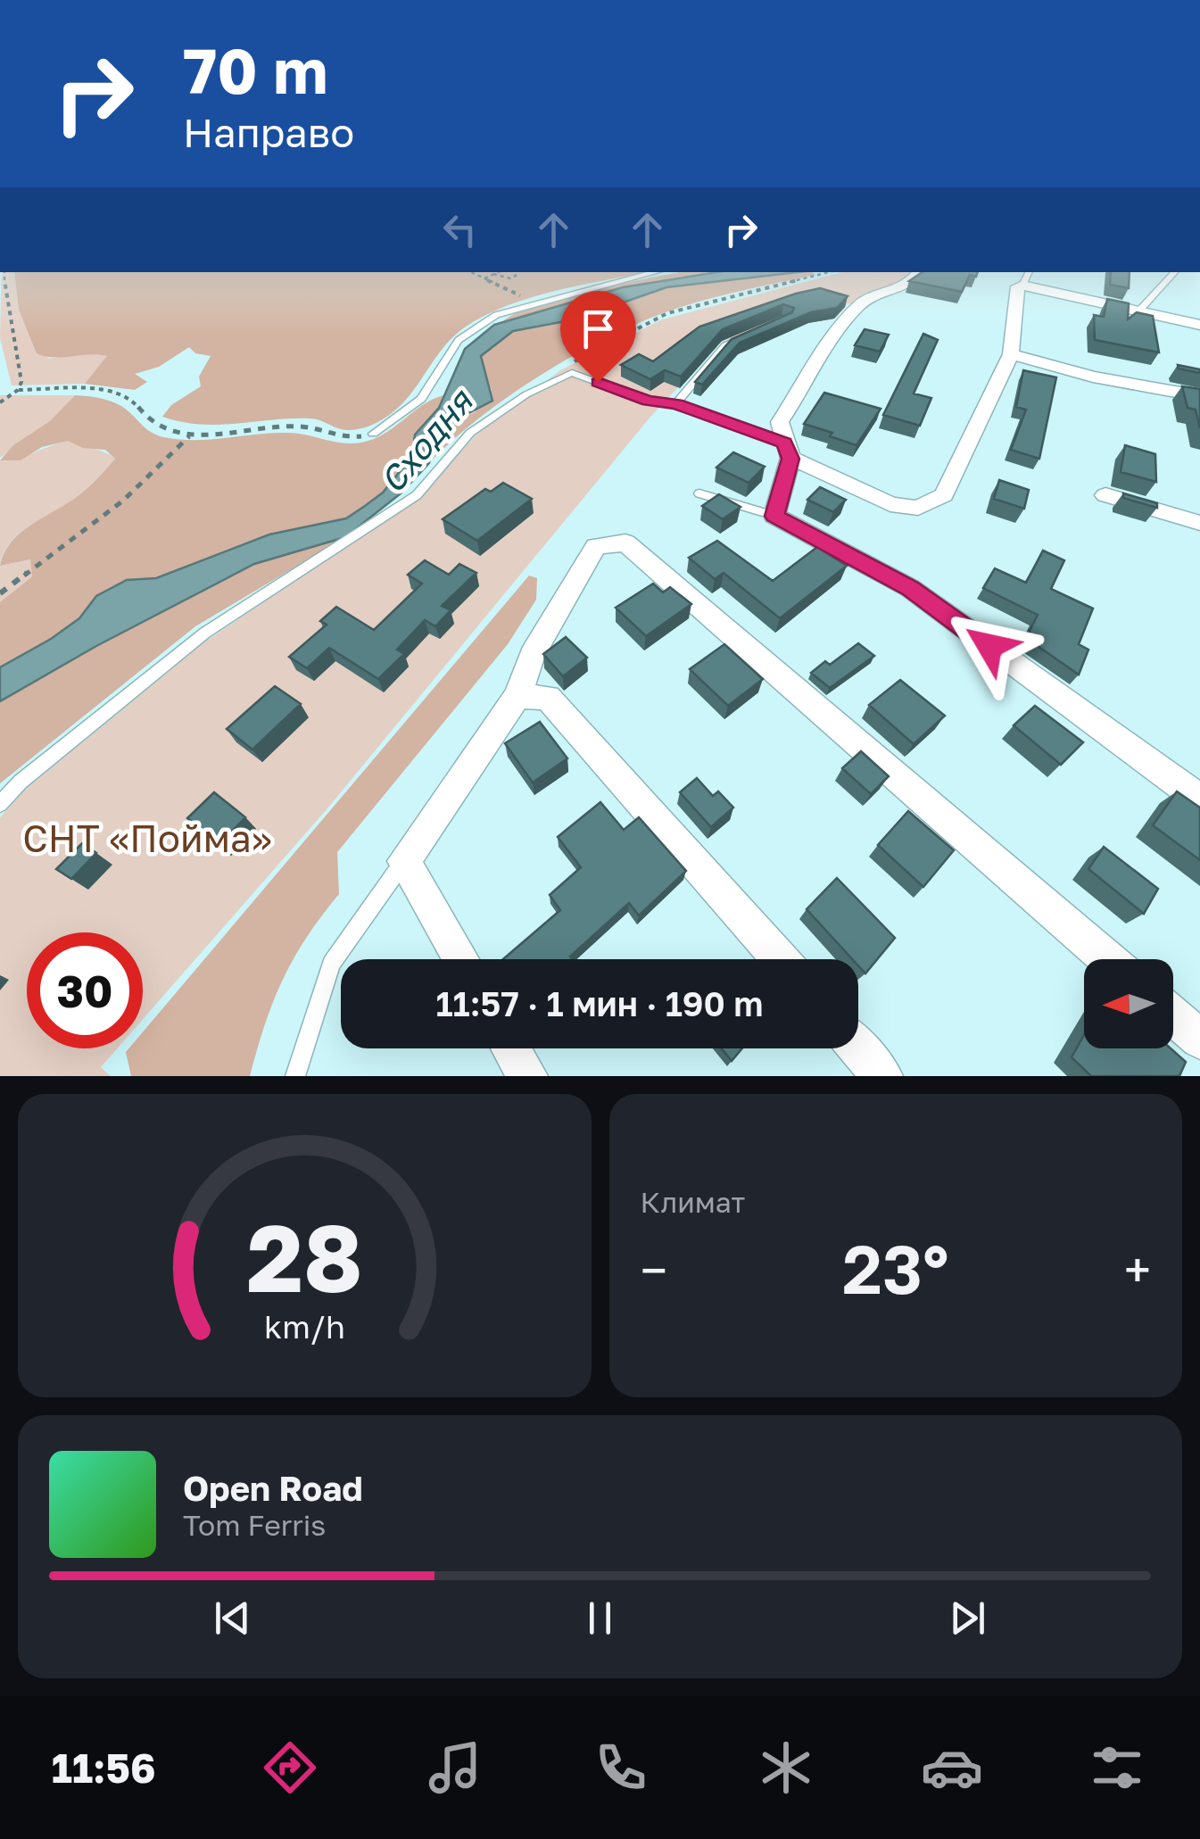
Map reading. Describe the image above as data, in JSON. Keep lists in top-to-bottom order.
{
  "water": ["Сходня"],
  "parks": ["СНТ «Пойма»"],
  "north": "left",
  "page": {
    "turn": ["70 m", "Направо"],
    "limit": "30",
    "trip": "11:57 · 1 мин · 190 m",
    "tile": "Климат",
    "heat": ["−", "23°", "+"],
    "song": ["Open Road", "Tom Ferris"],
    "tabs": "11:56",
    "gauge": ["28", "km/h"]
  }
}
